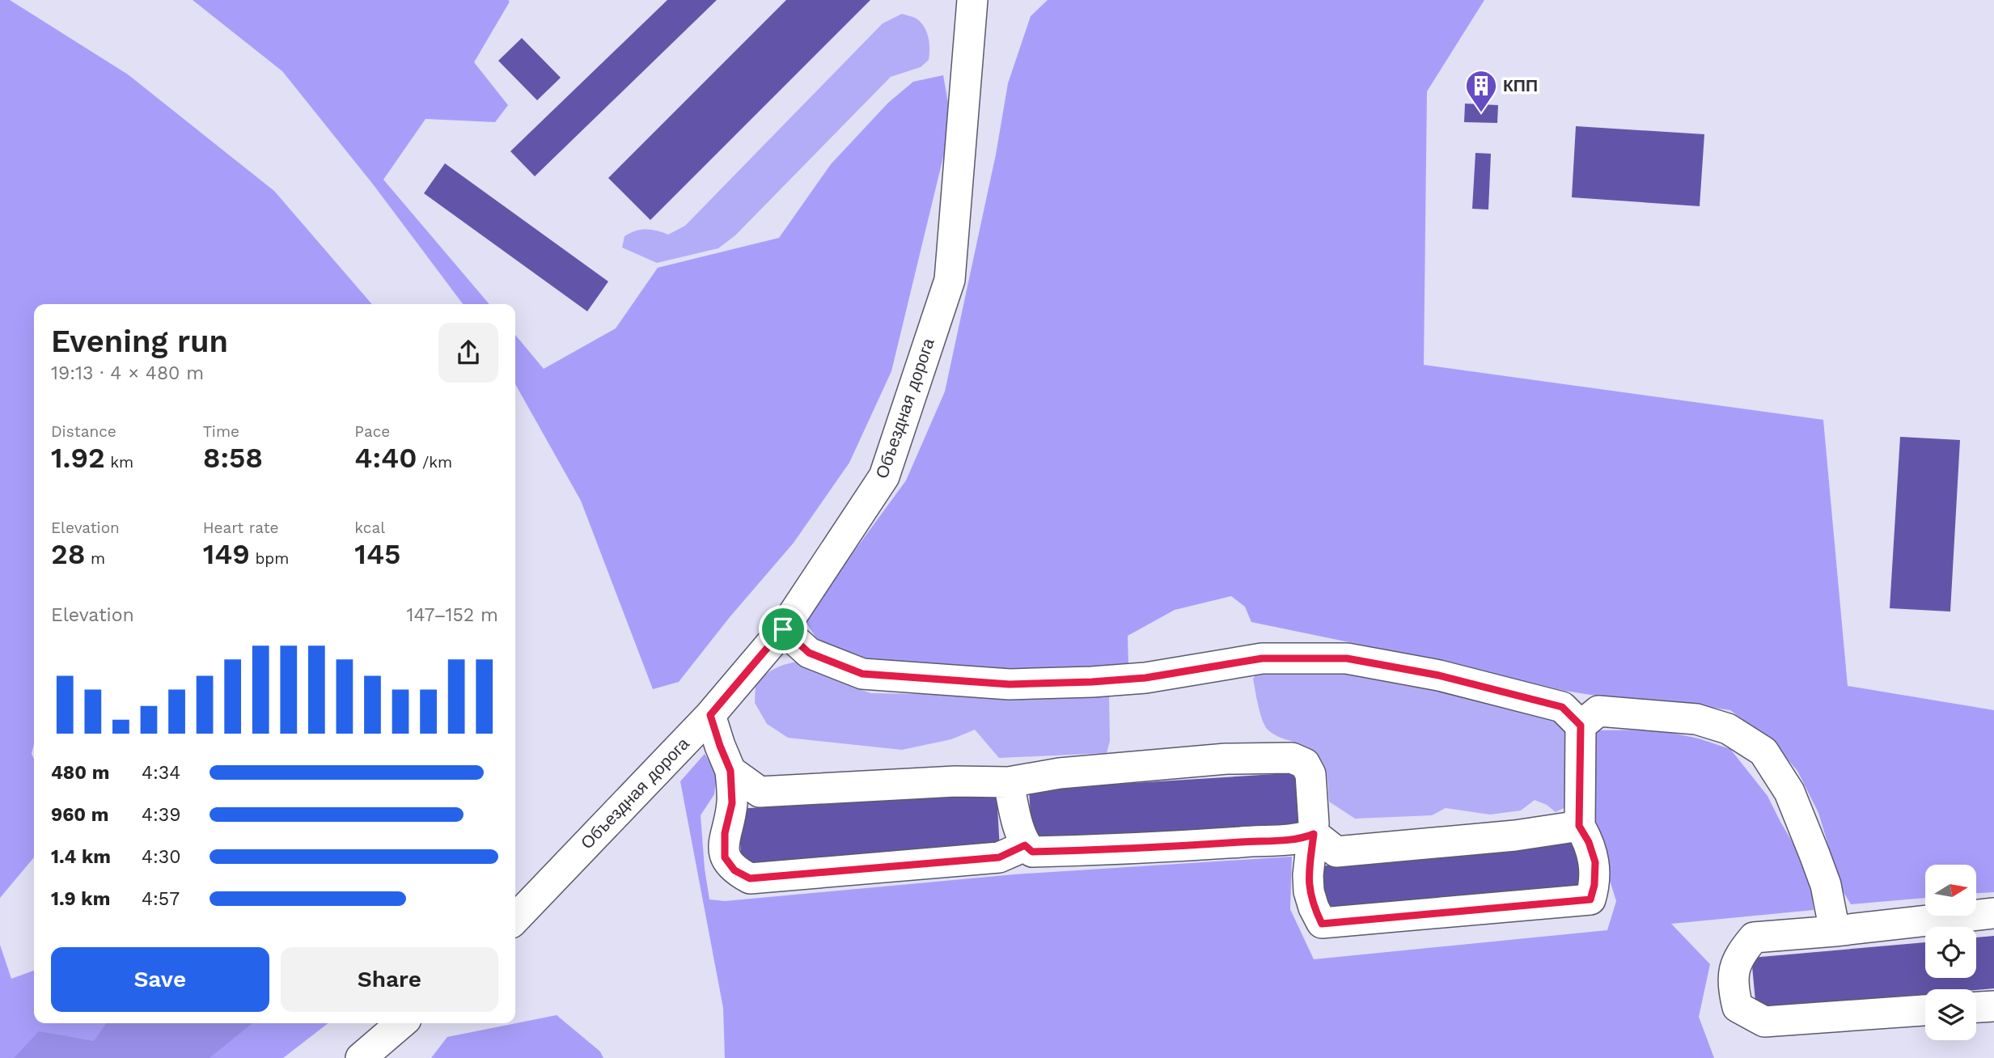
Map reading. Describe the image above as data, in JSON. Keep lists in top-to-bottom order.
{
  "streets": {
    "street": ["Объездная дорога"]
  },
  "places": {
    "building": ["КПП"]
  },
  "north": "right",
  "page": {
    "heading": ["Evening run", "19:13 · 4 × 480 m"],
    "stats": [
      ["Distance", "1.92 km"],
      ["Time", "8:58"],
      ["Pace", "4:40 /km"],
      ["Elevation", "28 m"],
      ["Heart rate", "149 bpm"],
      ["kcal", "145"]
    ],
    "chart": ["Elevation", "147–152 m"],
    "list": [
      {
        "name": "480 m",
        "note": "4:34"
      },
      {
        "name": "960 m",
        "note": "4:39"
      },
      {
        "name": "1.4 km",
        "note": "4:30"
      },
      {
        "name": "1.9 km",
        "note": "4:57"
      }
    ],
    "buttons": ["Save", "Share"]
  }
}
